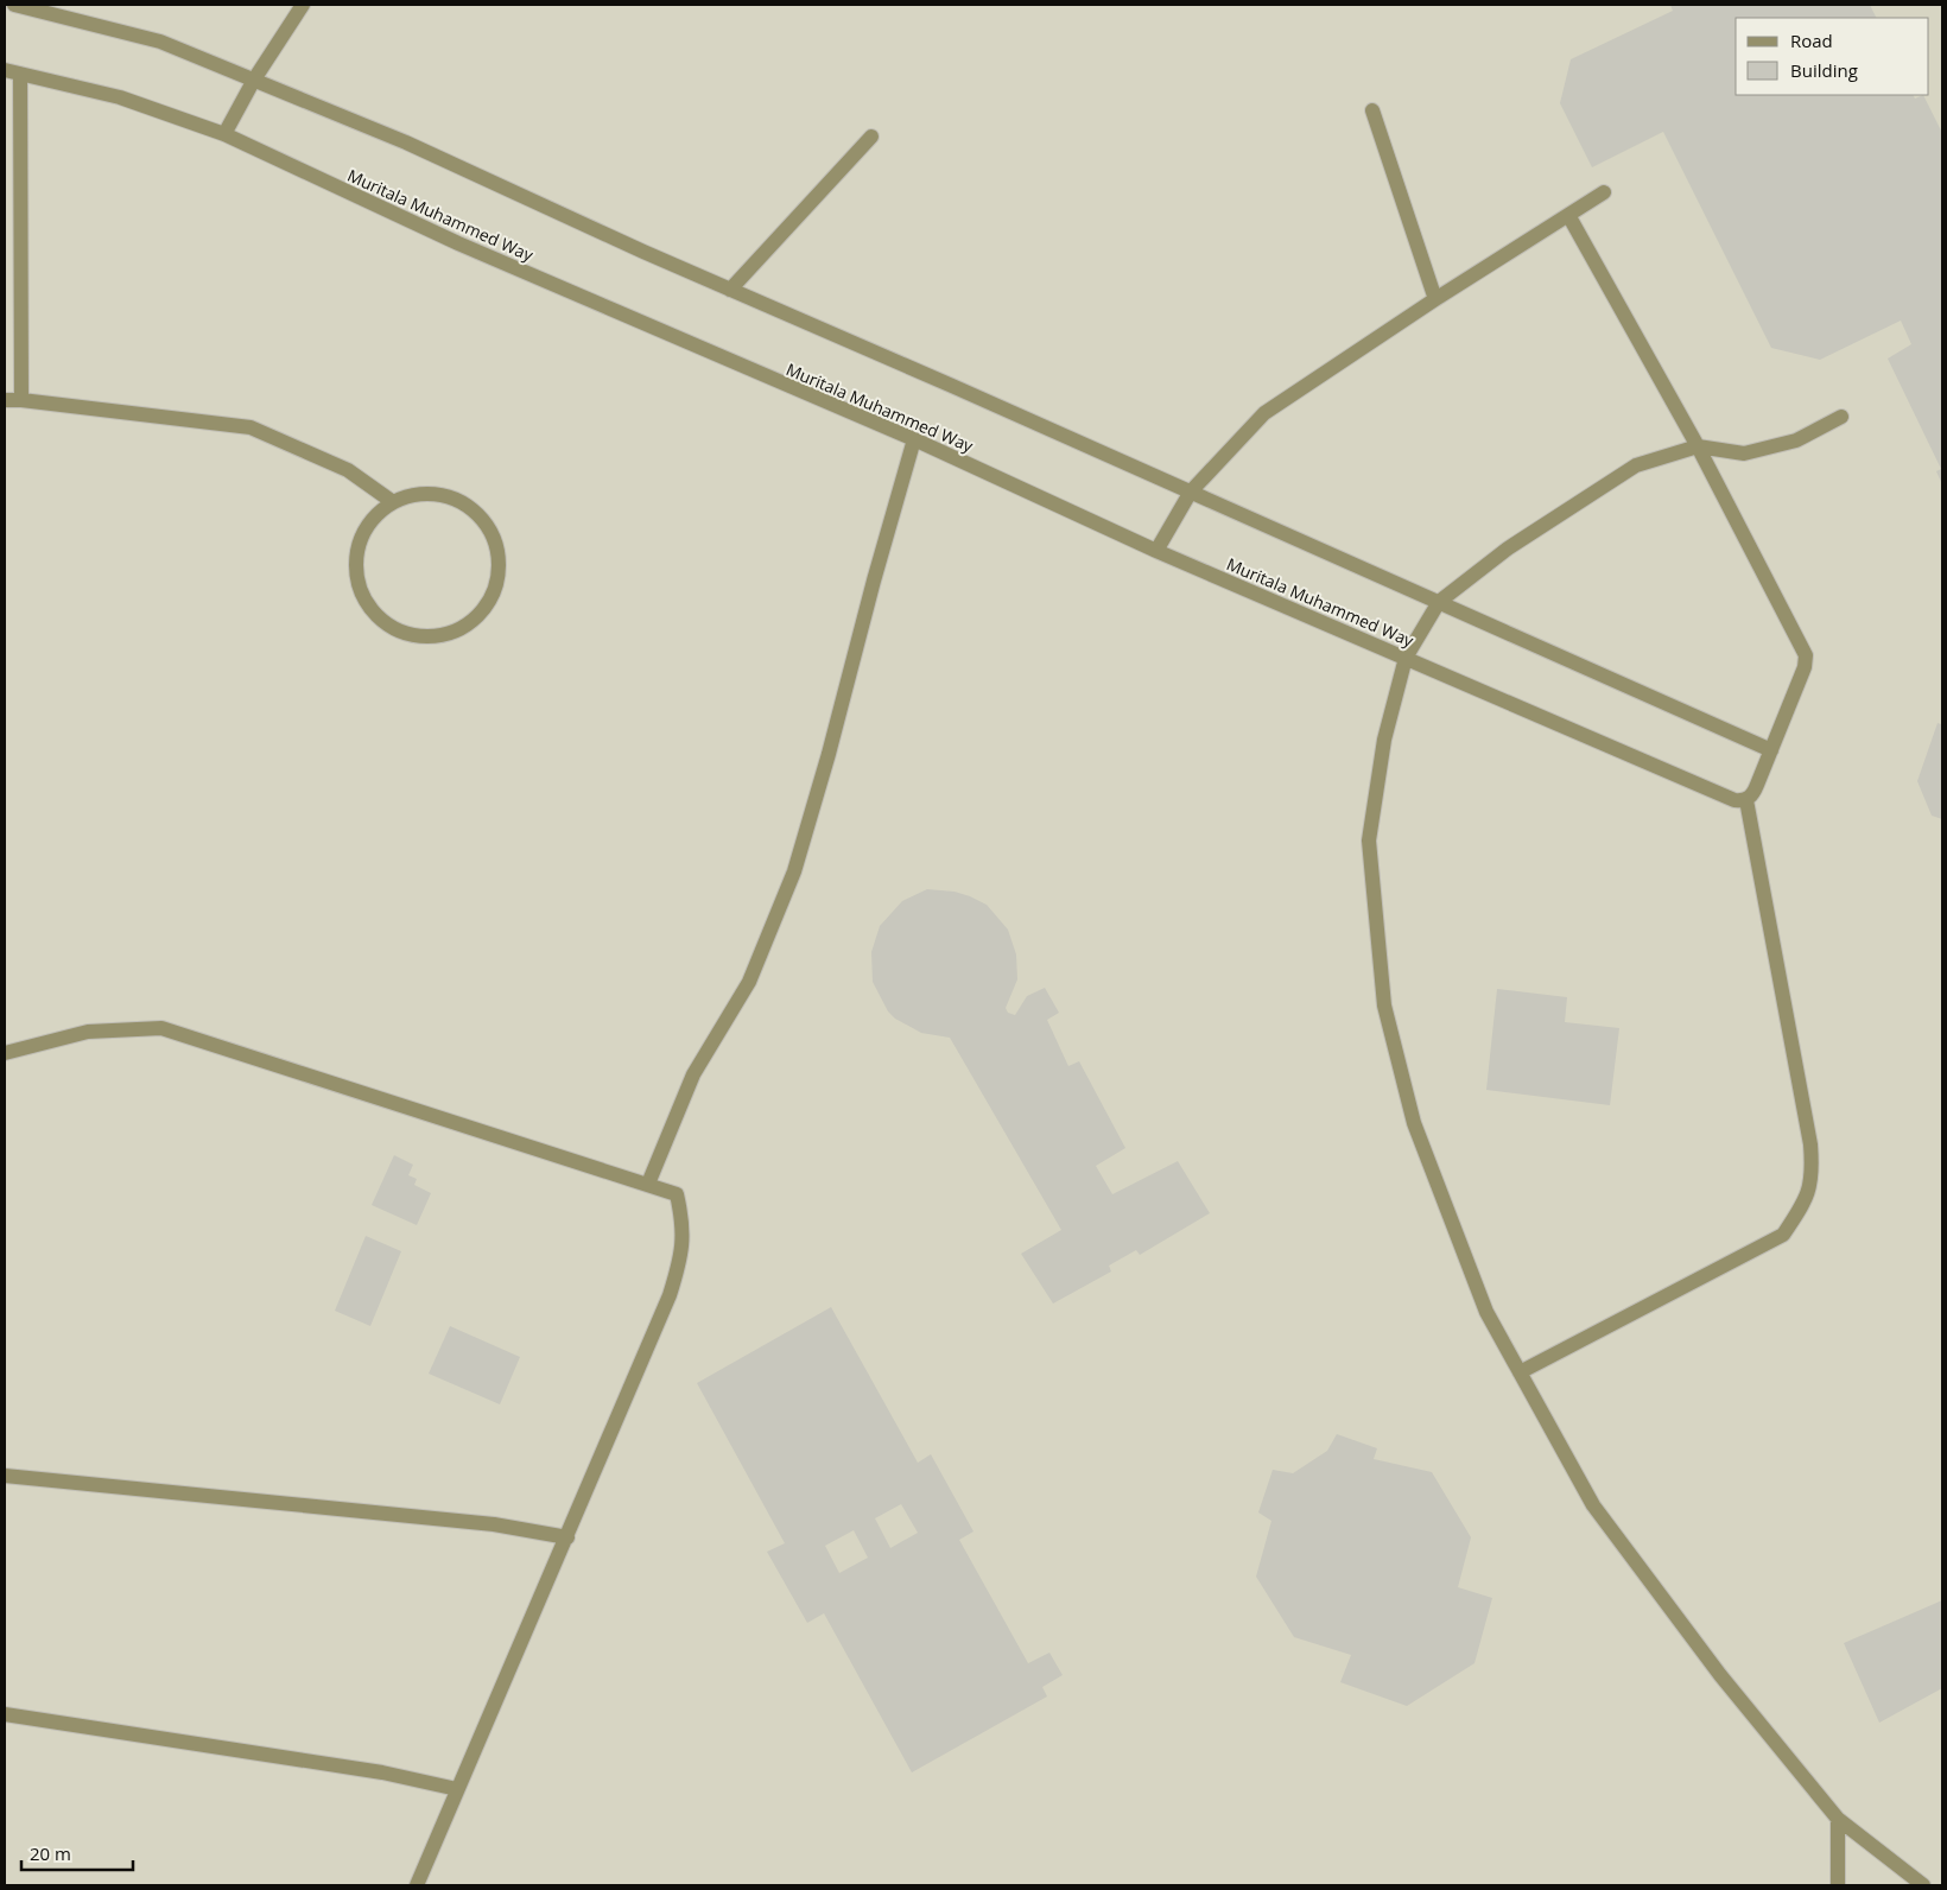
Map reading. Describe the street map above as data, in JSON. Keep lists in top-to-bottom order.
{
  "streets": {
    "lane": ["Muritala Muhammed Way"]
  },
  "legend": ["Road", "Building"],
  "scale_bar": "20 m"
}
